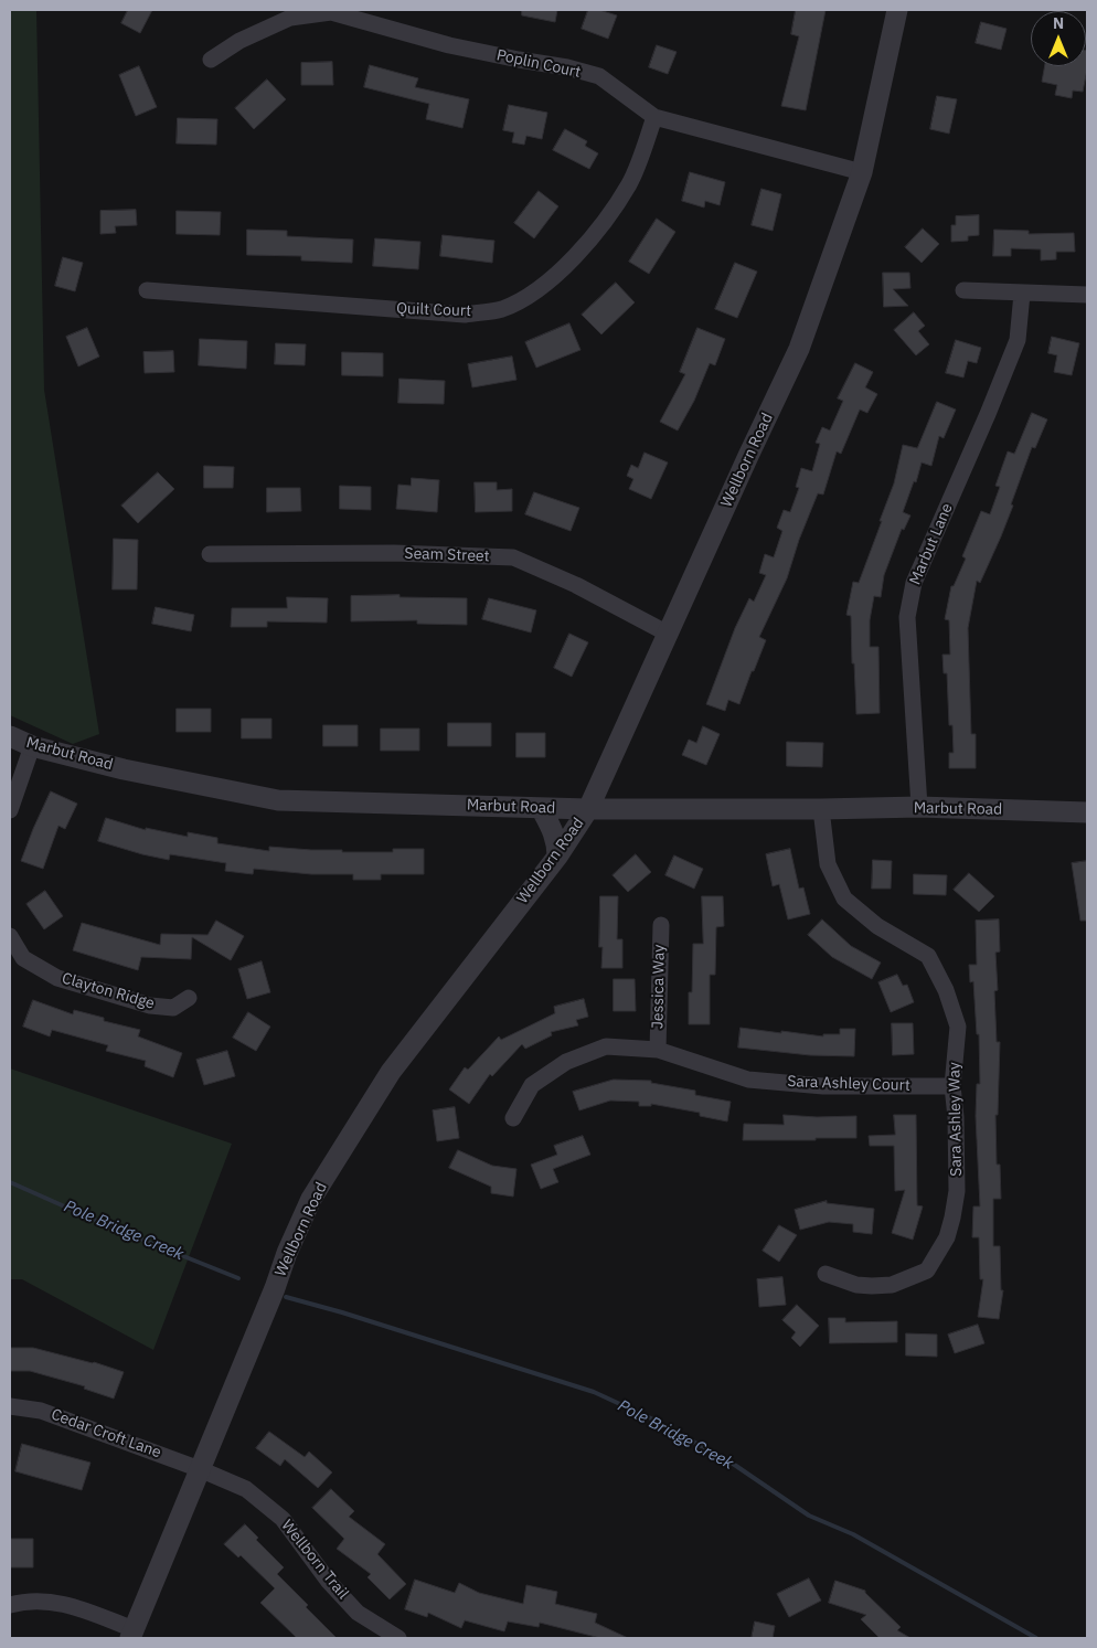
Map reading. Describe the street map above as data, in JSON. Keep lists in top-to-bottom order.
{
  "streets": {
    "street": [
      "Poplin Court",
      "Quilt Court",
      "Wellborn Road",
      "Marbut Lane",
      "Seam Street",
      "Marbut Road",
      "Jessica Way",
      "Clayton Ridge",
      "Sara Ashley Court",
      "Sara Ashley Way",
      "Cedar Croft Lane",
      "Wellborn Trail"
    ]
  },
  "crossings": [
    ["Poplin Court", "Quilt Court"],
    ["Poplin Court", "Wellborn Road"],
    ["Wellborn Road", "Seam Street"],
    ["Wellborn Road", "Marbut Road"],
    ["Wellborn Road", "Cedar Croft Lane"],
    ["Wellborn Road", "Wellborn Trail"],
    ["Marbut Lane", "Marbut Road"],
    ["Marbut Road", "Sara Ashley Way"],
    ["Jessica Way", "Sara Ashley Court"],
    ["Sara Ashley Court", "Sara Ashley Way"],
    ["Cedar Croft Lane", "Wellborn Trail"]
  ],
  "water": ["Pole Bridge Creek"],
  "north": "top"
}
